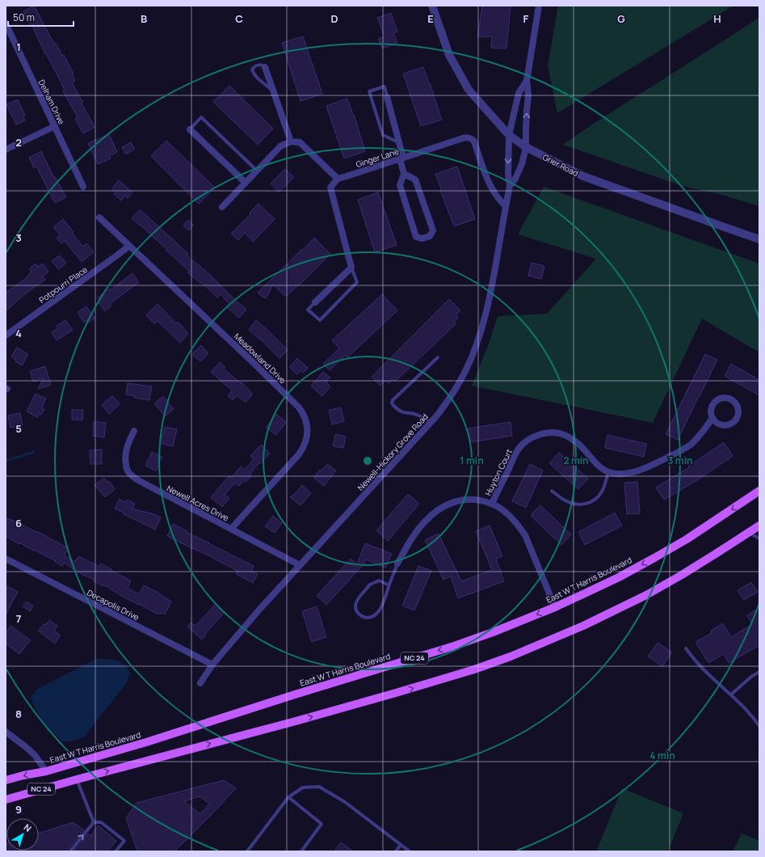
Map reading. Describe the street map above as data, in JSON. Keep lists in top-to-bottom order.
{
  "streets": {
    "main road": ["East W T Harris Boulevard", "NC 24"],
    "street": [
      "Delham Drive",
      "Ginger Lane",
      "Grier Road",
      "Potpourri Place",
      "Meadowland Drive",
      "Newell-Hickory Grove Road",
      "Huyton Court",
      "Newell Acres Drive",
      "Decapolis Drive"
    ]
  },
  "crossings": [
    ["Ginger Lane", "Newell-Hickory Grove Road"],
    ["Grier Road", "Newell-Hickory Grove Road"],
    ["Potpourri Place", "Meadowland Drive"],
    ["Meadowland Drive", "Newell Acres Drive"],
    ["Newell-Hickory Grove Road", "Newell Acres Drive"],
    ["Newell-Hickory Grove Road", "Decapolis Drive"]
  ],
  "scale_bar": "50 m",
  "north": "top right",
  "grid": {
    "columns": [
      "B",
      "C",
      "D",
      "E",
      "F",
      "G",
      "H"
    ],
    "rows": [
      "1",
      "2",
      "3",
      "4",
      "5",
      "6",
      "7",
      "8",
      "9"
    ]
  },
  "rings": [
    "1 min",
    "2 min",
    "3 min",
    "4 min"
  ]
}
